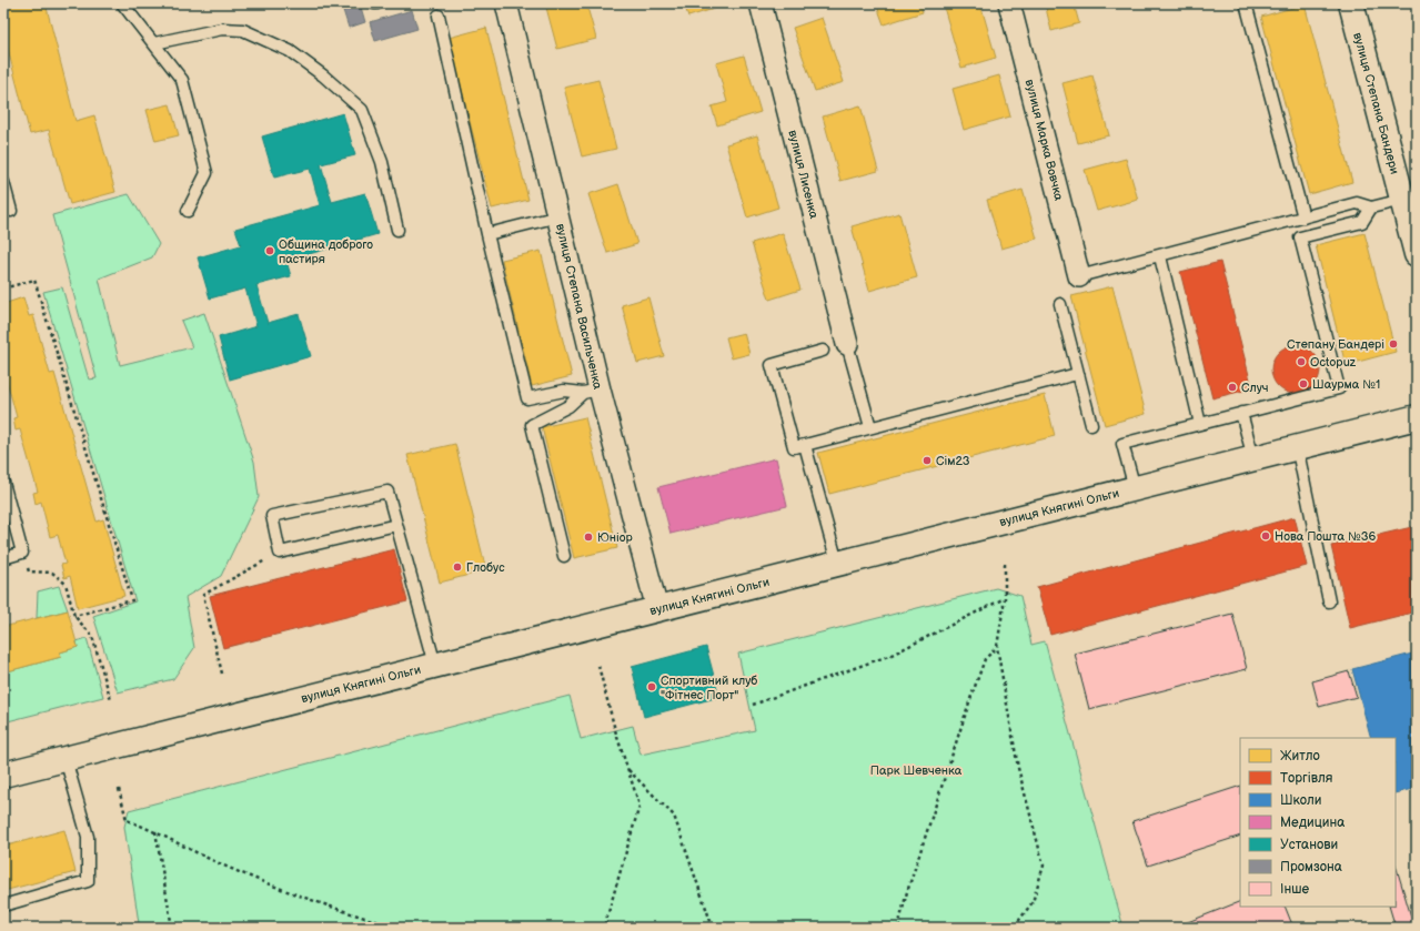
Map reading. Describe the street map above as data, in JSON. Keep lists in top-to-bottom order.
{
  "streets": {
    "street": [
      "вулиця Степана Бандери",
      "вулиця Марка Вовчка",
      "вулиця Лисенка",
      "вулиця Степана Васильченка",
      "вулиця Княгині Ольги"
    ]
  },
  "crossings": [
    ["вулиця Степана Васильченка", "вулиця Княгині Ольги"]
  ],
  "parks": ["Парк Шевченка"],
  "places": [
    "Община доброго пастиря",
    "Степану Бандері",
    "Octopuz",
    "Шаурма №1",
    "Случ",
    "Сім23",
    "Нова Пошта №36",
    "Юніор",
    "Глобус",
    "Спортивний клуб \"Фітнес Порт\""
  ],
  "legend": [
    "Житло",
    "Торгівля",
    "Школи",
    "Медицина",
    "Установи",
    "Промзона",
    "Інше"
  ]
}
